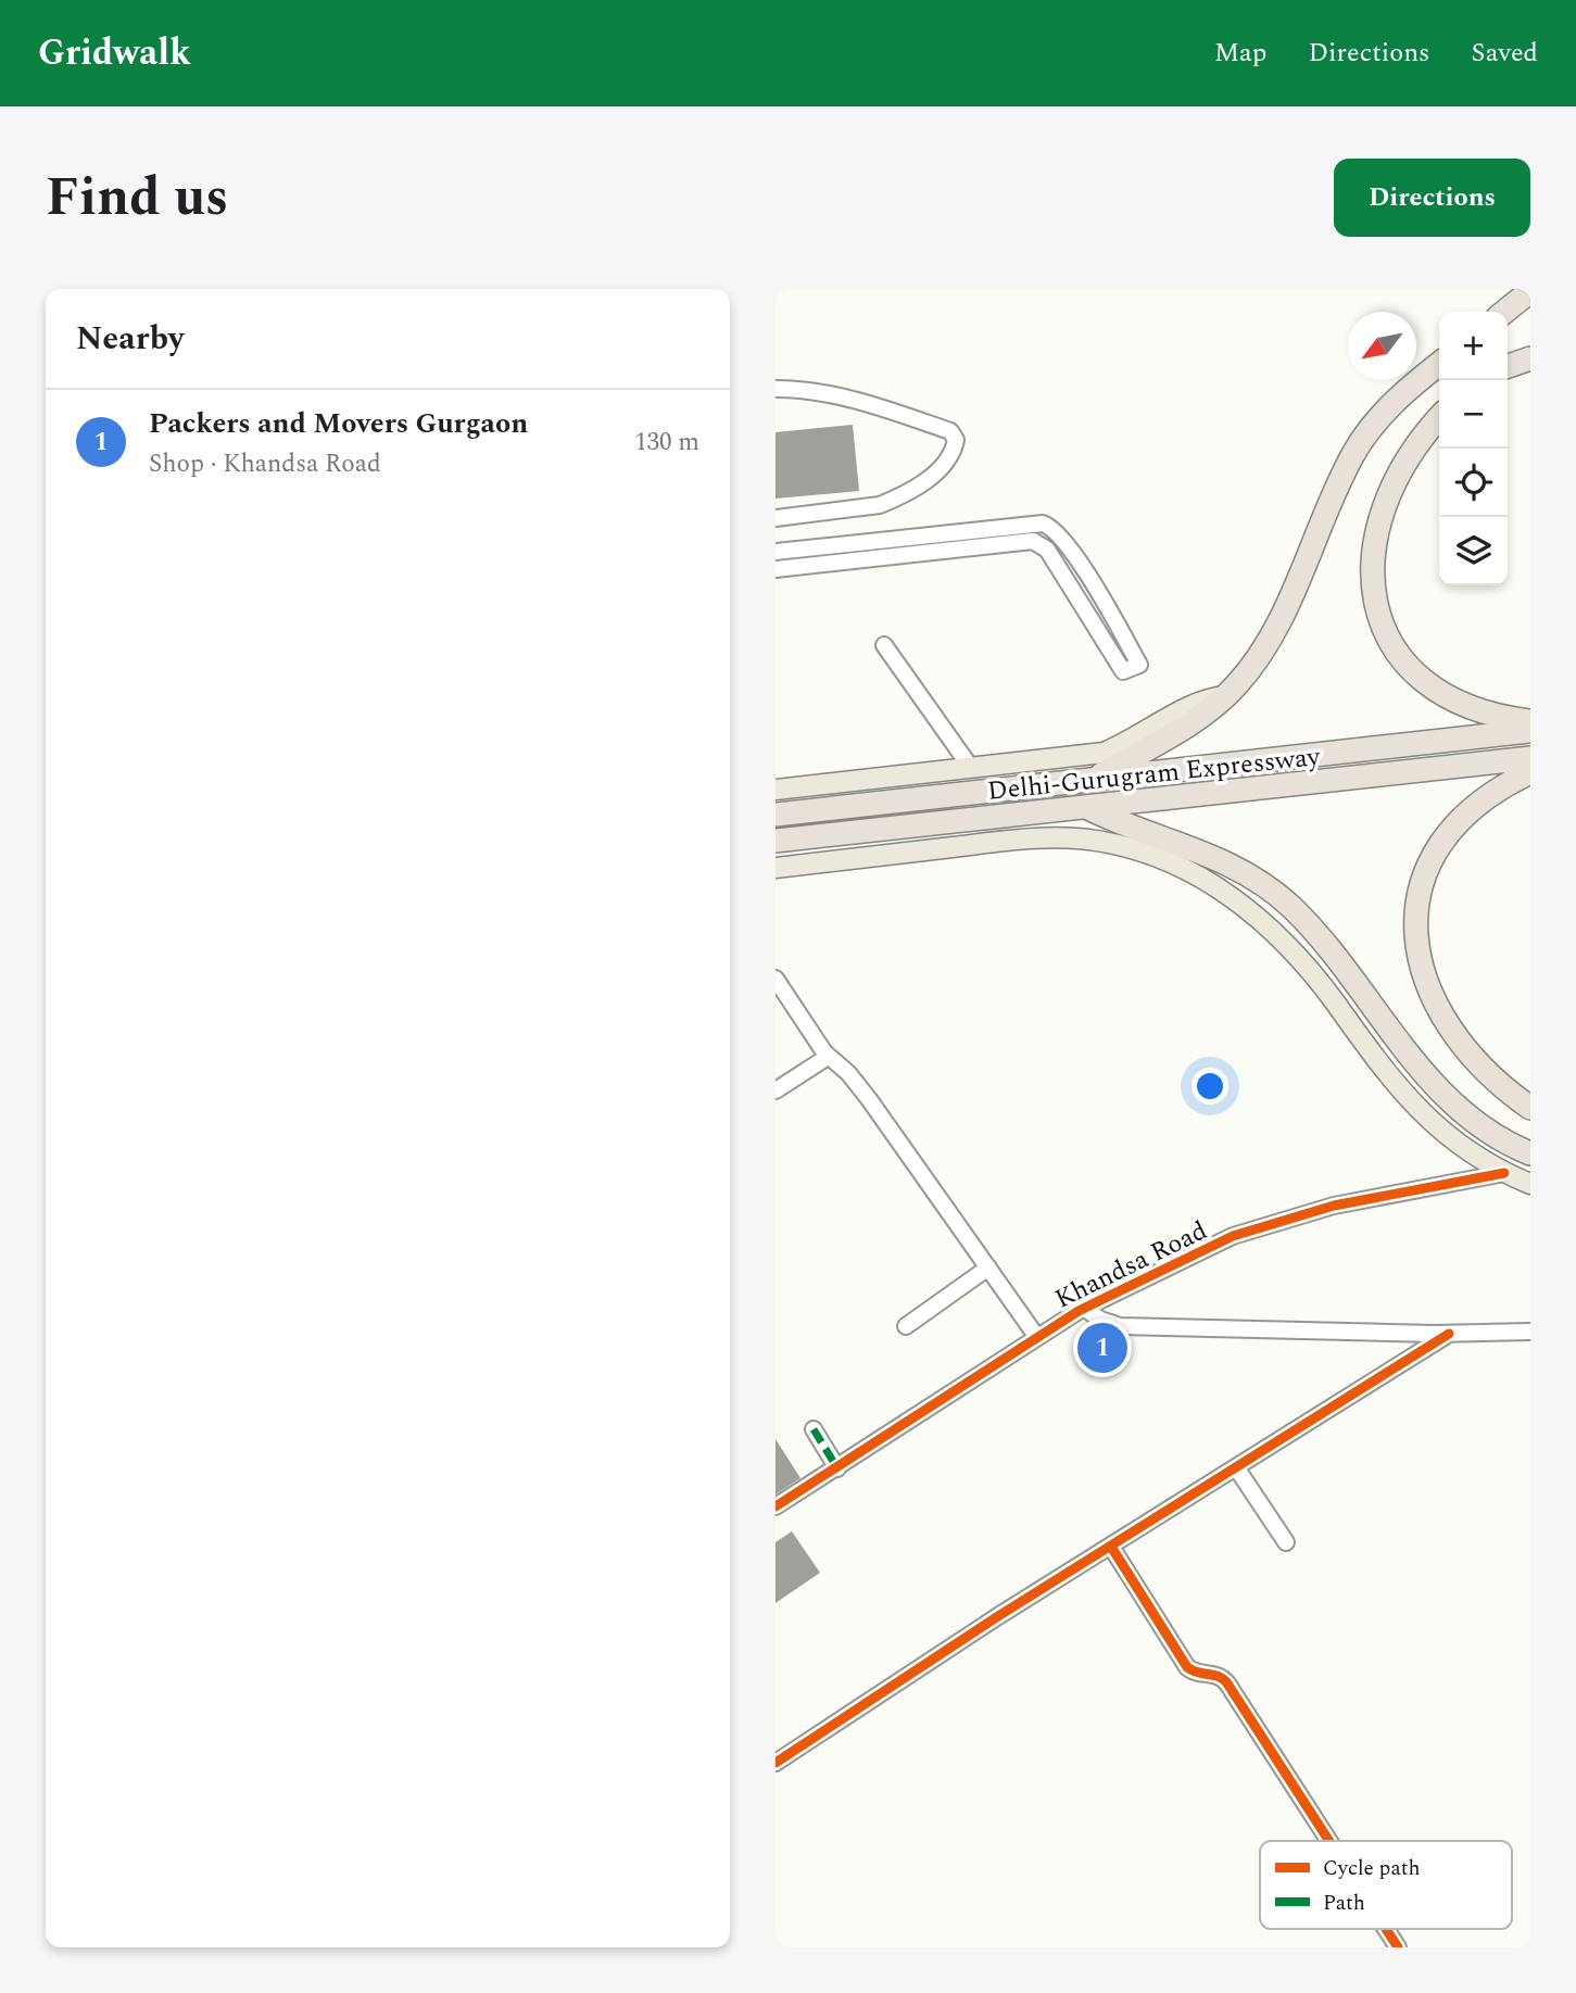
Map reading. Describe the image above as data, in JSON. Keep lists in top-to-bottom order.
{
  "streets": {
    "highway": ["Delhi-Gurugram Expressway"],
    "street": ["Khandsa Road"]
  },
  "legend": ["Cycle path", "Path"],
  "north": "bottom left",
  "page": {
    "header": "Gridwalk",
    "nav": ["Map", "Directions", "Saved"],
    "title": "Find us",
    "buttons": "Directions",
    "heading": "Nearby",
    "map_buttons": ["+", "−"],
    "list": [
      {
        "mark": "1",
        "name": "Packers and Movers Gurgaon",
        "note": "Shop · Khandsa Road",
        "value": "130 m"
      }
    ],
    "pins": "1"
  }
}
